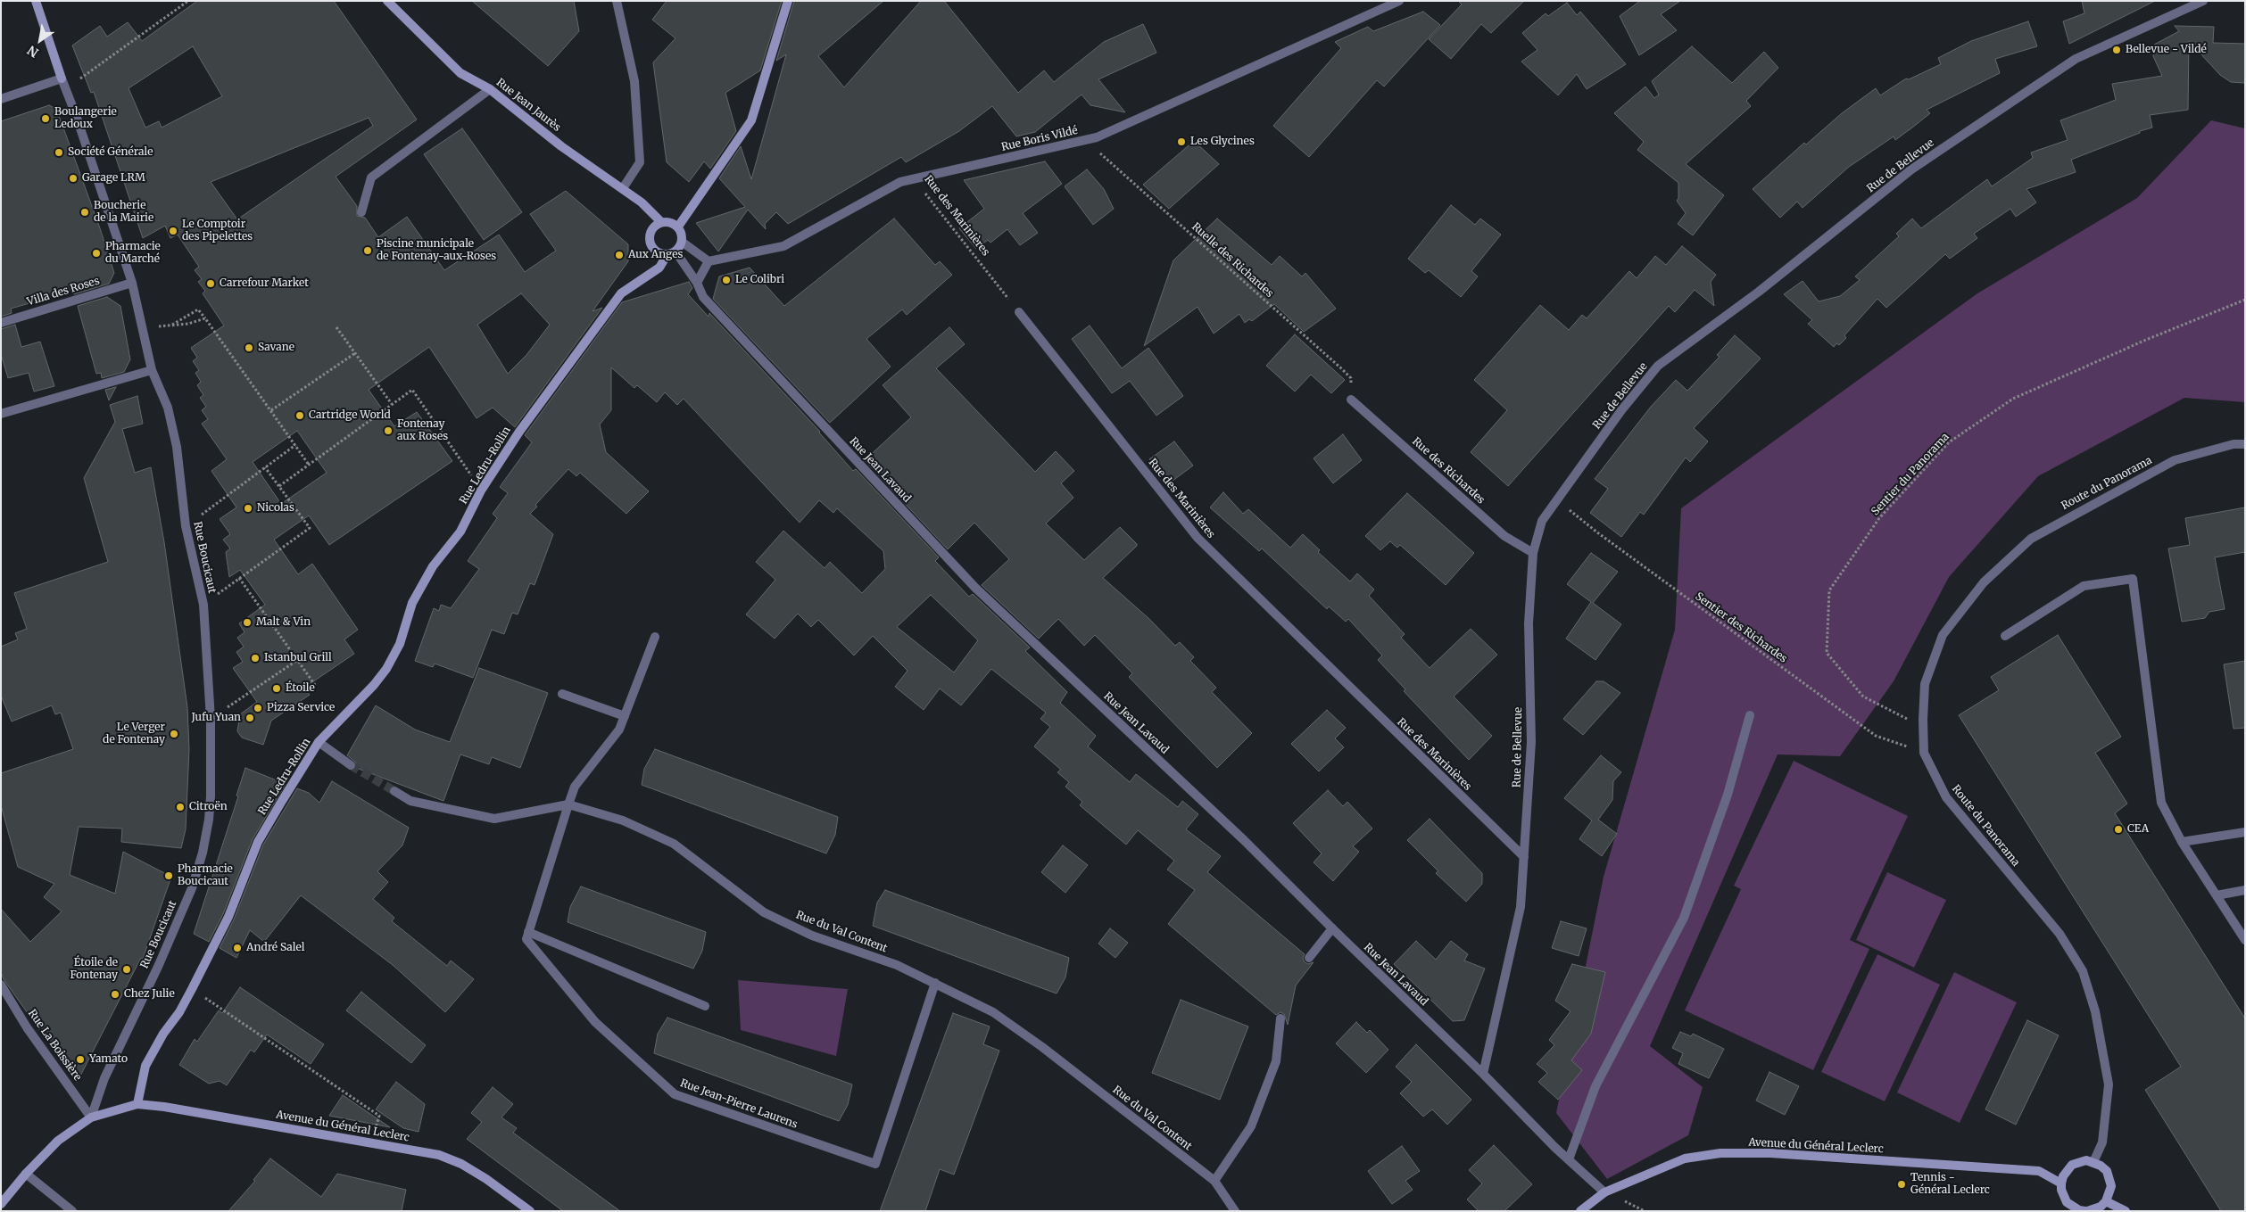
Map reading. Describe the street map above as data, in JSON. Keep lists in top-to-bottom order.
{
  "streets": {
    "street": [
      "Rue Jean Jaurès",
      "Rue Boris Vildé",
      "Rue de Bellevue",
      "Rue des Marinières",
      "Villa des Roses",
      "Rue Ledru-Rollin",
      "Rue Jean Lavaud",
      "Rue des Richardes",
      "Route du Panorama",
      "Rue Boucicaut",
      "Rue du Val Content",
      "Rue La Boissière",
      "Rue Jean-Pierre Laurens",
      "Avenue du Général Leclerc"
    ],
    "path": ["Ruelle des Richardes", "Sentier du Panorama", "Sentier des Richardes"]
  },
  "crossings": [
    ["Rue Jean Jaurès", "Rue Ledru-Rollin"],
    ["Rue Jean Jaurès", "Rue Jean Lavaud"],
    ["Rue Boris Vildé", "Rue des Marinières"],
    ["Rue Boris Vildé", "Ruelle des Richardes"],
    ["Rue de Bellevue", "Rue des Marinières"],
    ["Rue de Bellevue", "Rue Jean Lavaud"],
    ["Rue de Bellevue", "Rue des Richardes"],
    ["Rue de Bellevue", "Sentier des Richardes"],
    ["Ruelle des Richardes", "Rue des Richardes"],
    ["Villa des Roses", "Rue Boucicaut"],
    ["Rue Ledru-Rollin", "Rue Jean Lavaud"],
    ["Rue Ledru-Rollin", "Avenue du Général Leclerc"],
    ["Rue Jean Lavaud", "Avenue du Général Leclerc"],
    ["Sentier du Panorama", "Route du Panorama"],
    ["Route du Panorama", "Sentier des Richardes"],
    ["Route du Panorama", "Avenue du Général Leclerc"],
    ["Rue Boucicaut", "Rue La Boissière"],
    ["Rue du Val Content", "Rue Jean-Pierre Laurens"]
  ],
  "places": [
    "Bellevue - Vildé",
    "Boulangerie Ledoux",
    "Les Glycines",
    "Société Générale",
    "Garage LRM",
    "Boucherie de la Mairie",
    "Le Comptoir des Pipelettes",
    "Piscine municipale de Fontenay-aux-Roses",
    "Pharmacie du Marché",
    "Aux Anges",
    "Le Colibri",
    "Carrefour Market",
    "Savane",
    "Cartridge World",
    "Fontenay aux Roses",
    "Nicolas",
    "Malt & Vin",
    "Istanbul Grill",
    "Étoile",
    "Pizza Service",
    "Jufu Yuan",
    "Le Verger de Fontenay",
    "Citroën",
    "CEA",
    "Pharmacie Boucicaut",
    "André Salel",
    "Étoile de Fontenay",
    "Chez Julie",
    "Yamato",
    "Tennis - Général Leclerc"
  ],
  "north": "bottom left"
}
